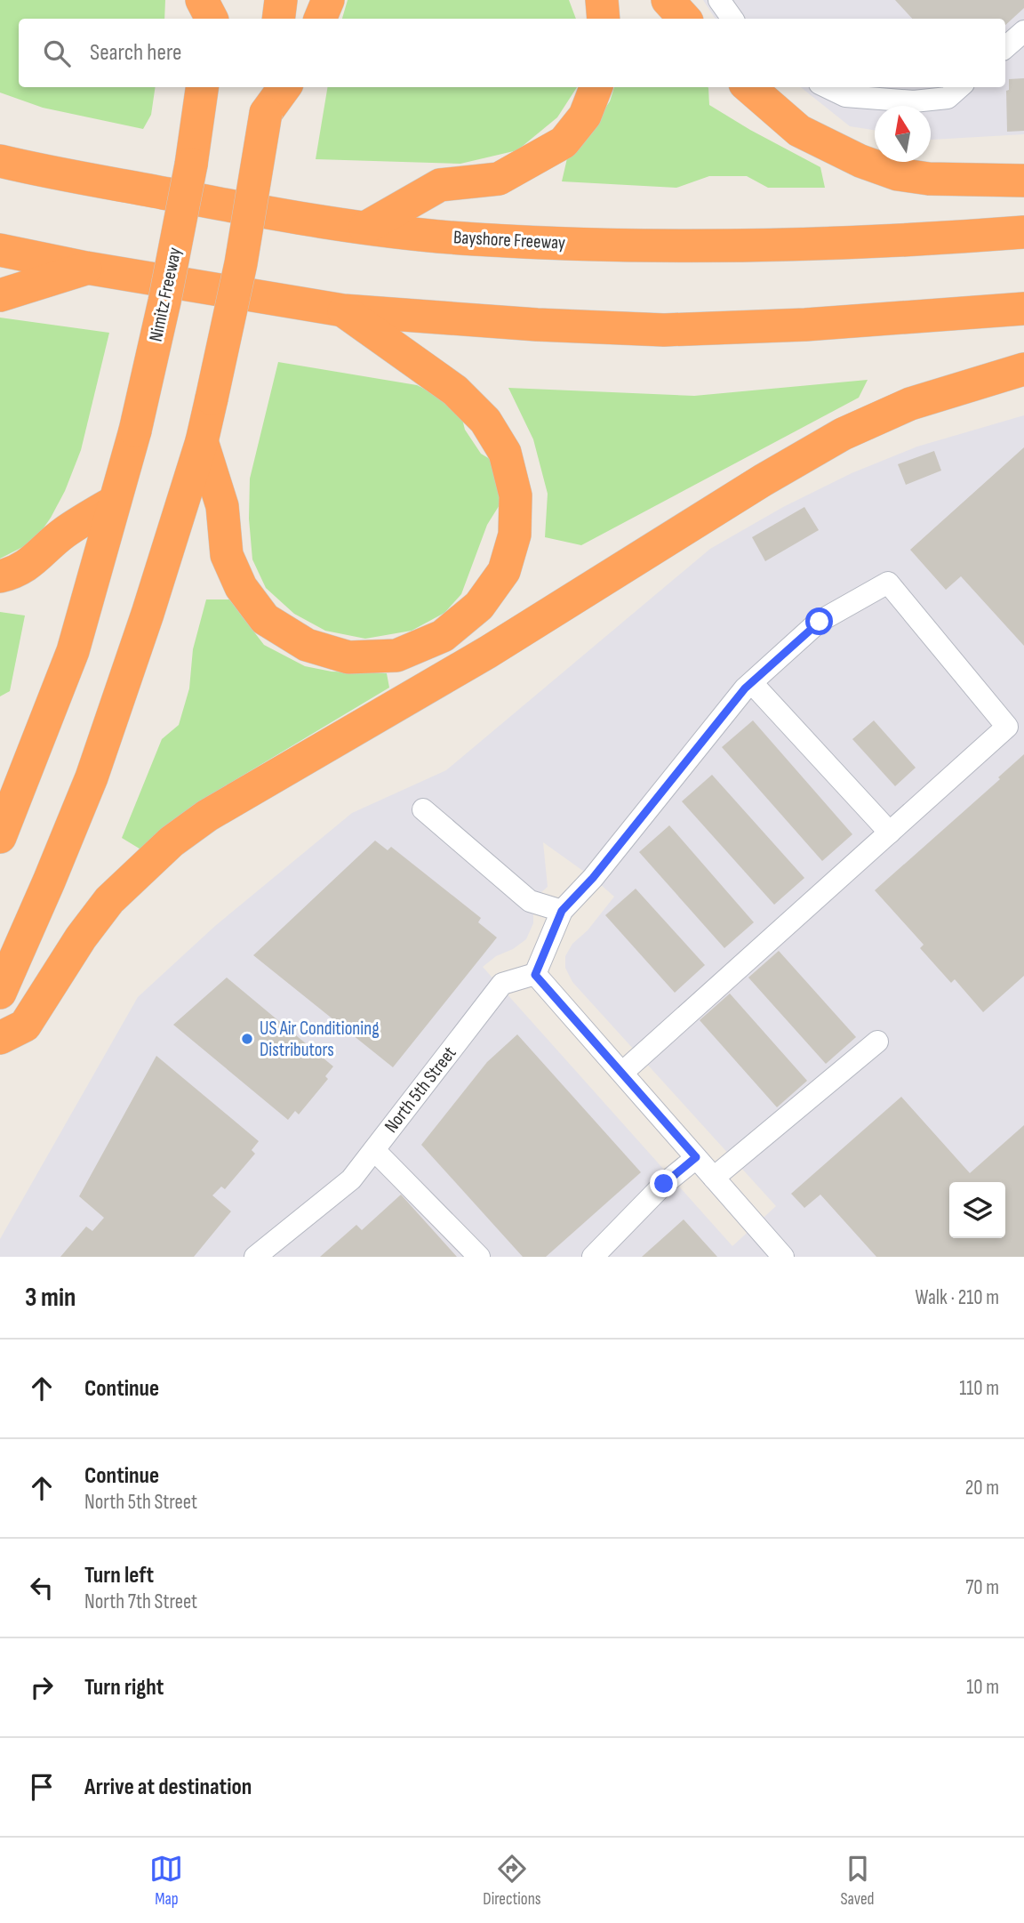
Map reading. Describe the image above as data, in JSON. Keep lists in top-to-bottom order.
{
  "streets": {
    "highway": ["Bayshore Freeway", "Nimitz Freeway"],
    "street": ["North 5th Street"]
  },
  "places": ["US Air Conditioning Distributors"],
  "north": "top",
  "page": {
    "search": "Search here",
    "heading": ["3 min", "Walk · 210 m"],
    "list": [
      ["Continue", "110 m"],
      ["Continue", "North 5th Street", "20 m"],
      ["Turn left", "North 7th Street", "70 m"],
      ["Turn right", "10 m"],
      "Arrive at destination"
    ],
    "nav": ["Map", "Directions", "Saved"]
  }
}
